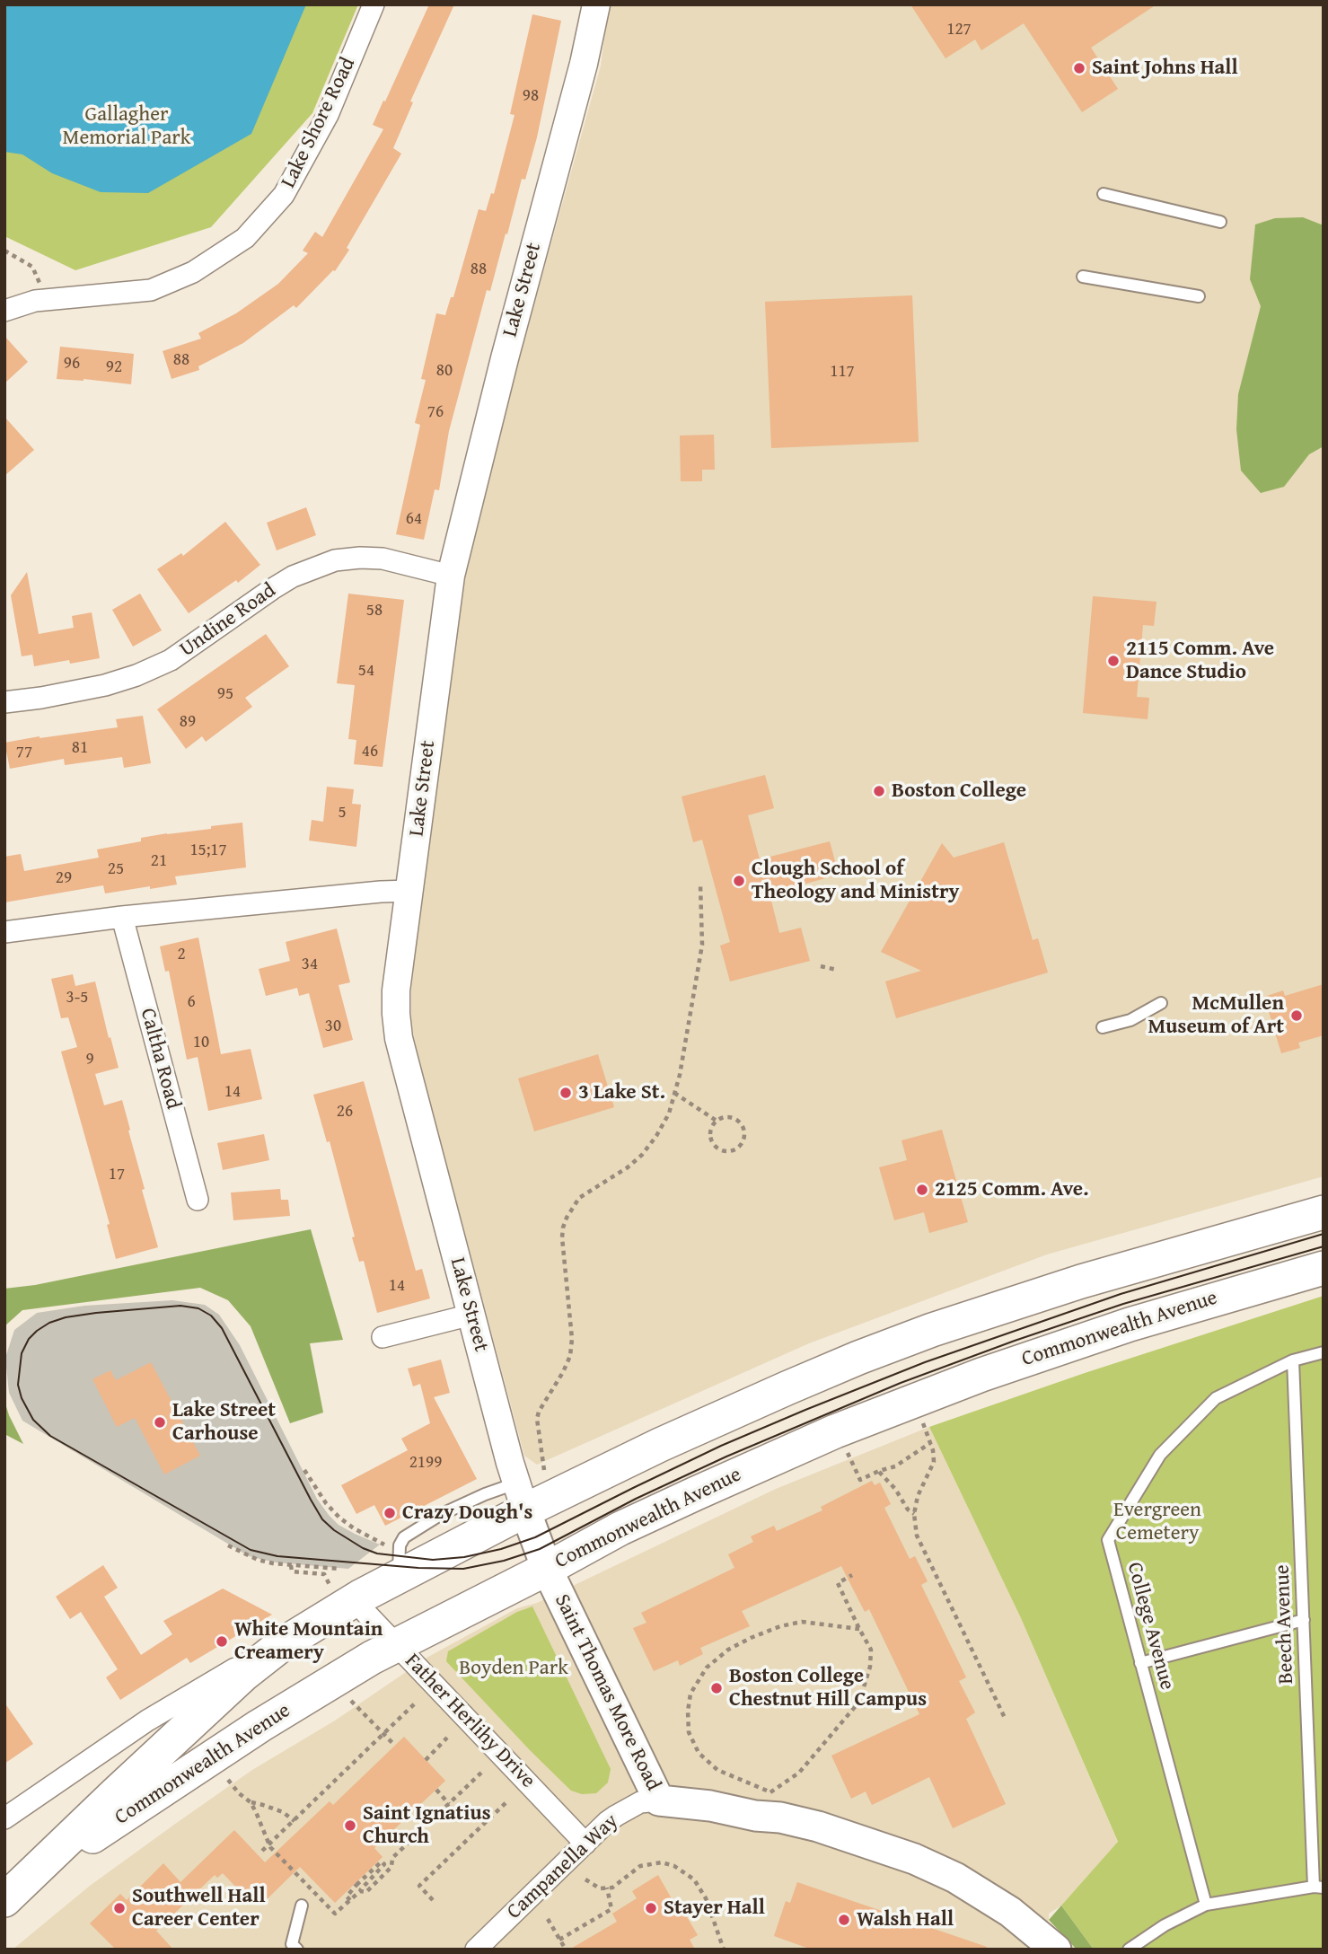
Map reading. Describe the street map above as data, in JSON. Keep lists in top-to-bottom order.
{
  "streets": {
    "main road": ["Lake Street", "Commonwealth Avenue", "Saint Thomas More Road"],
    "street": [
      "Lake Shore Road",
      "Undine Road",
      "Caltha Road",
      "Father Herlihy Drive",
      "Campanella Way"
    ],
    "lane": ["Beech Avenue", "College Avenue"]
  },
  "crossings": [
    ["Lake Street", "Undine Road"],
    ["Lake Street", "Commonwealth Avenue"],
    ["Lake Street", "Saint Thomas More Road"],
    ["Commonwealth Avenue", "Saint Thomas More Road"],
    ["Commonwealth Avenue", "Father Herlihy Drive"],
    ["Beech Avenue", "College Avenue"],
    ["Saint Thomas More Road", "Campanella Way"],
    ["Father Herlihy Drive", "Campanella Way"]
  ],
  "parks": ["Gallagher Memorial Park", "Evergreen Cemetery", "Boyden Park"],
  "places": [
    "Saint Johns Hall",
    "2115 Comm. Ave Dance Studio",
    "Boston College",
    "Clough School of Theology and Ministry",
    "McMullen Museum of Art",
    "3 Lake St.",
    "2125 Comm. Ave.",
    "Lake Street Carhouse",
    "Crazy Dough's",
    "White Mountain Creamery",
    "Boston College Chestnut Hill Campus",
    "Saint Ignatius Church",
    "Southwell Hall Career Center",
    "Stayer Hall",
    "Walsh Hall"
  ],
  "house_numbers": [
    "127",
    "98",
    "88",
    "88",
    "96",
    "92",
    "80",
    "117",
    "76",
    "64",
    "58",
    "54",
    "95",
    "89",
    "81",
    "46",
    "77",
    "5",
    "15;17",
    "21",
    "25",
    "29",
    "2",
    "34",
    "3-5",
    "6",
    "30",
    "10",
    "9",
    "14",
    "26",
    "17",
    "14",
    "2199"
  ]
}
